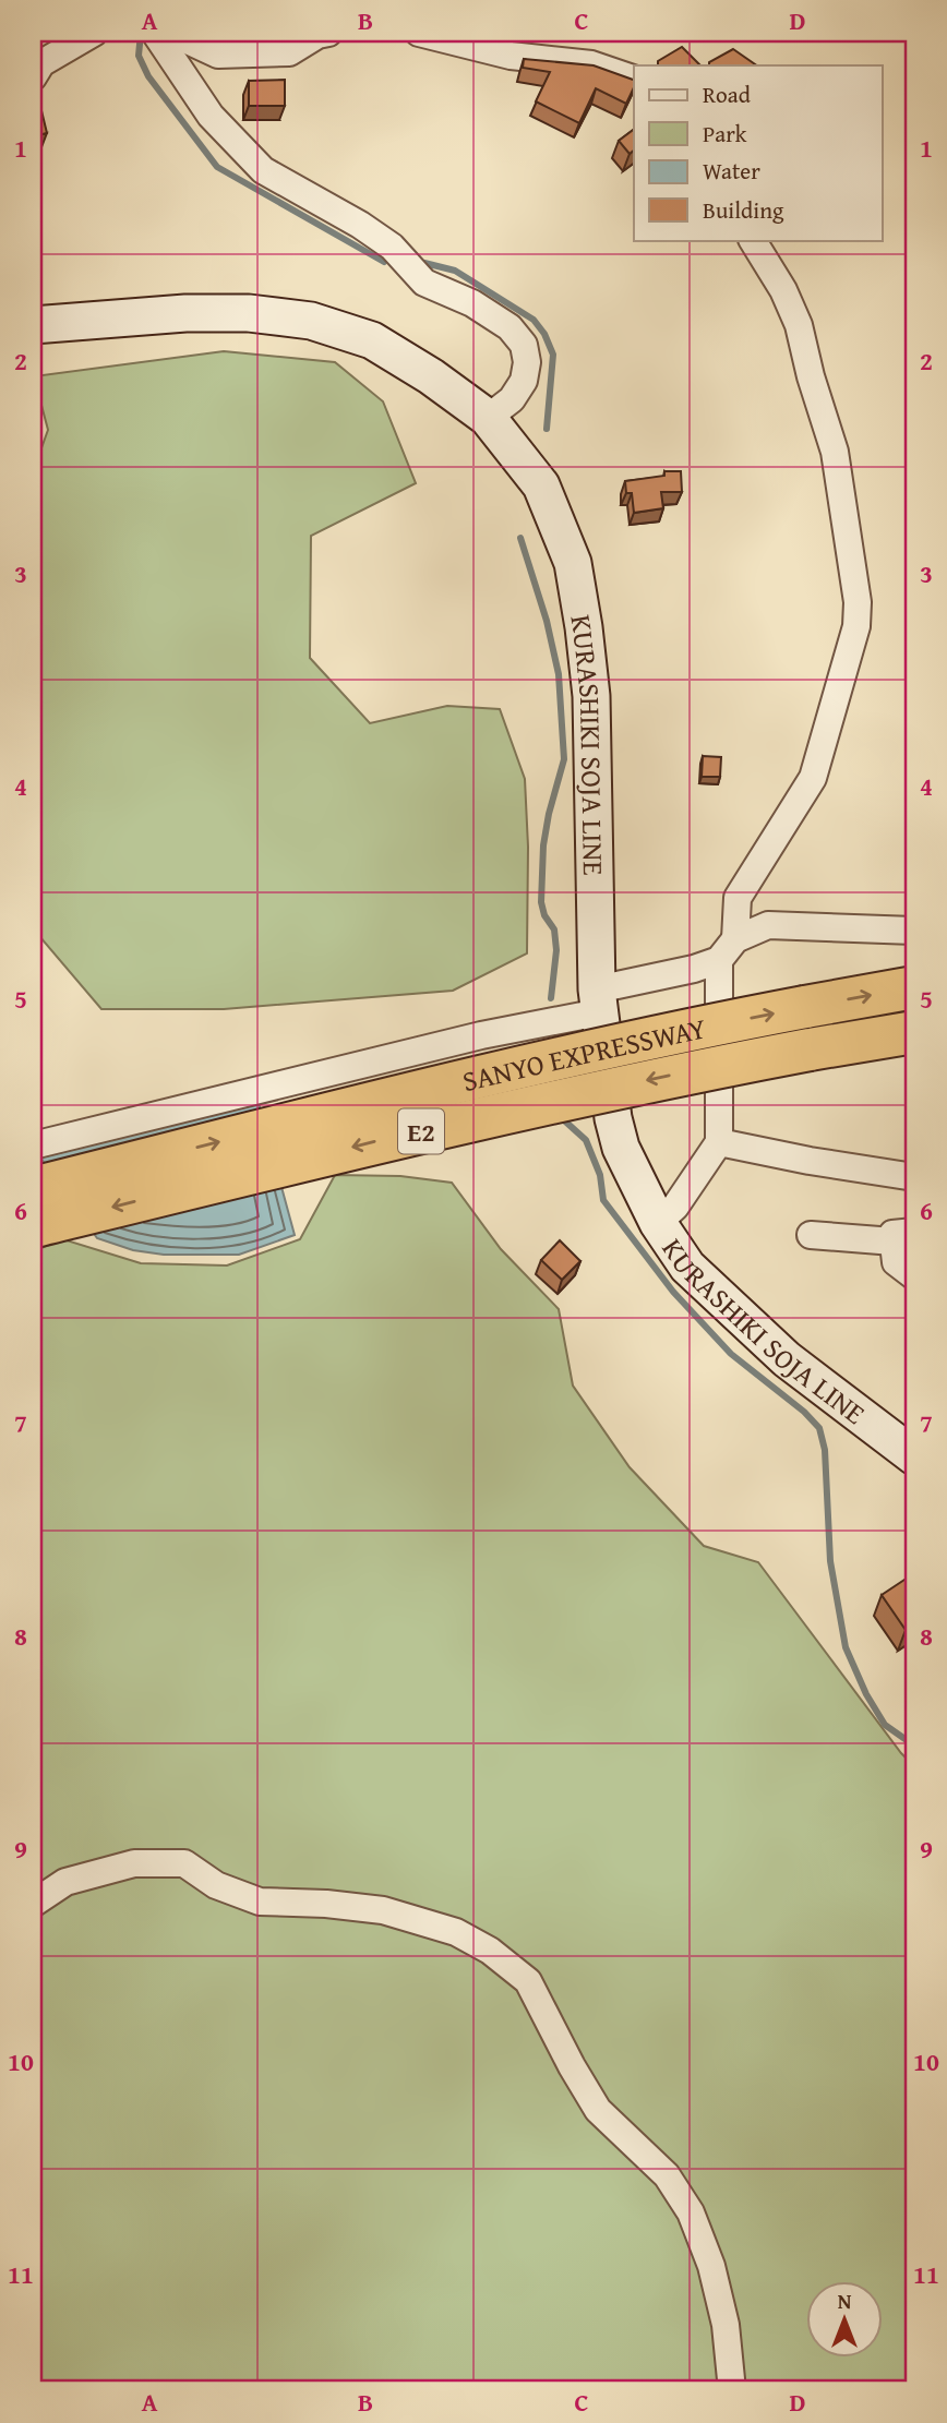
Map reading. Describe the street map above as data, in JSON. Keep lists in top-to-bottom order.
{
  "streets": {
    "highway": ["SANYO EXPRESSWAY", "E2"],
    "main road": ["KURASHIKI SOJA LINE"]
  },
  "legend": [
    "Road",
    "Park",
    "Water",
    "Building"
  ],
  "north": "top",
  "grid": {
    "columns": [
      "A",
      "B",
      "C",
      "D"
    ],
    "rows": [
      "1",
      "2",
      "3",
      "4",
      "5",
      "6",
      "7",
      "8",
      "9",
      "10",
      "11"
    ]
  }
}
